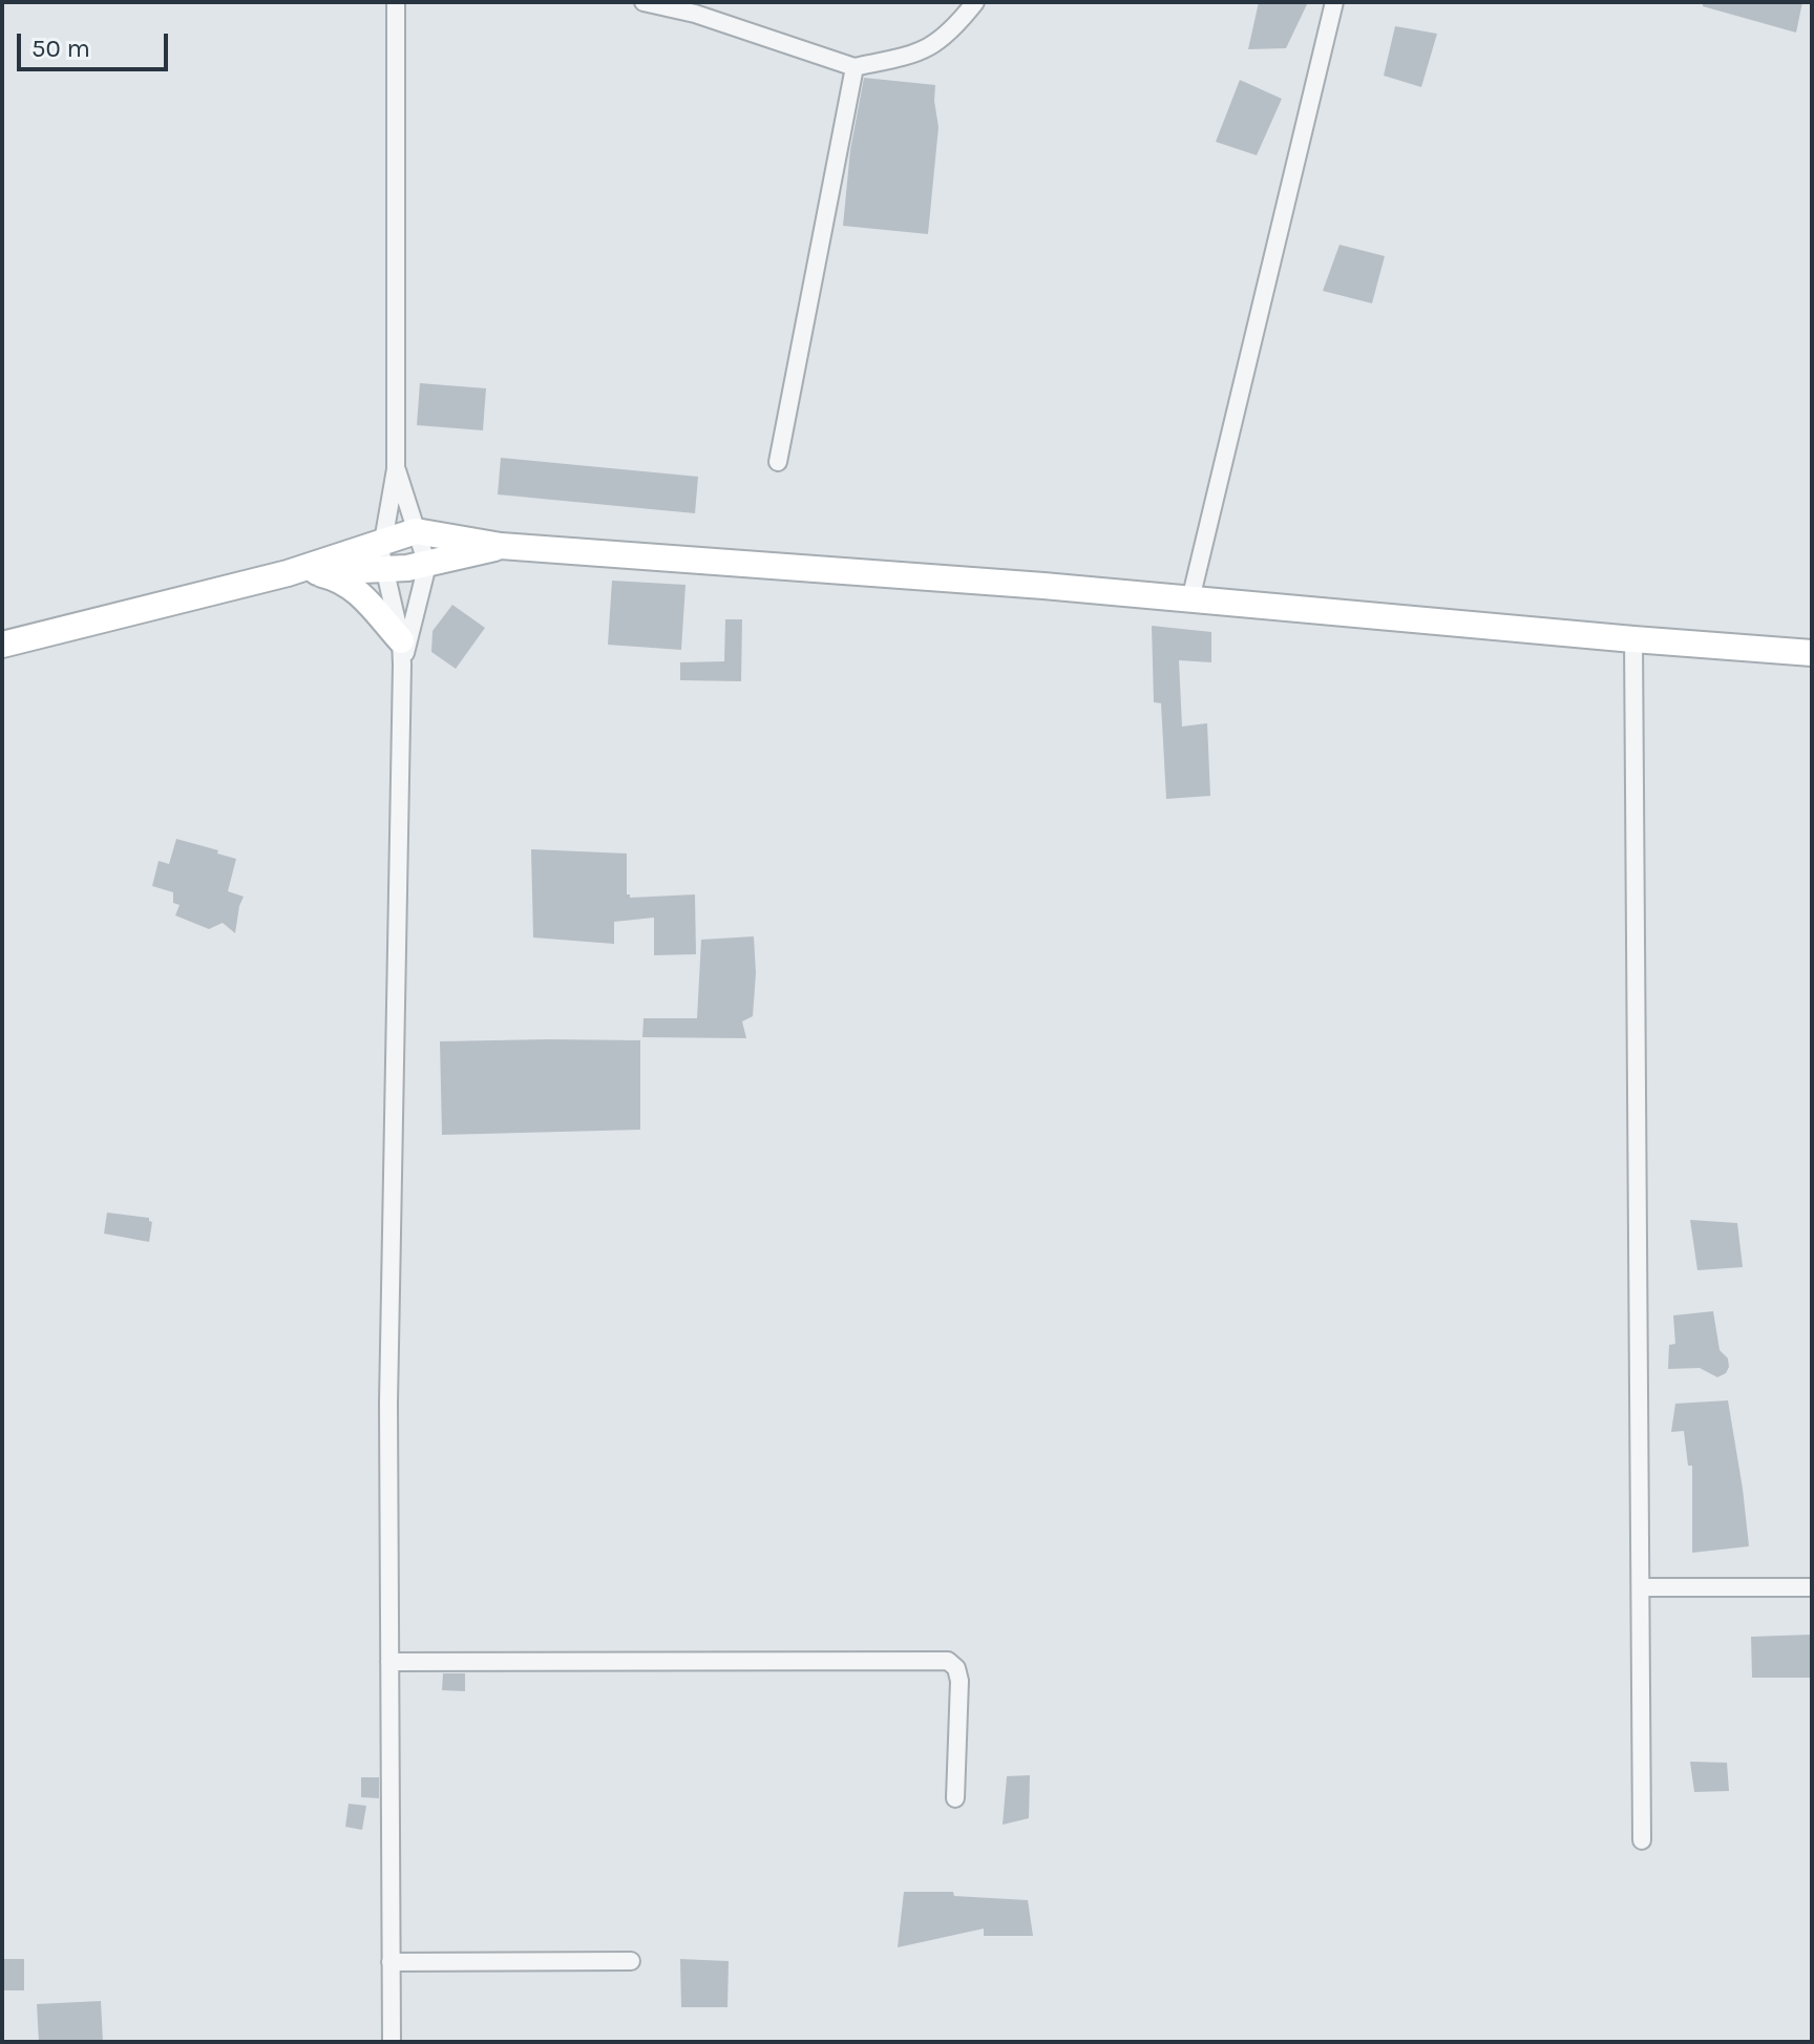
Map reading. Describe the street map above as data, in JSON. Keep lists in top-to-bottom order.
{
  "scale_bar": "50 m"
}
